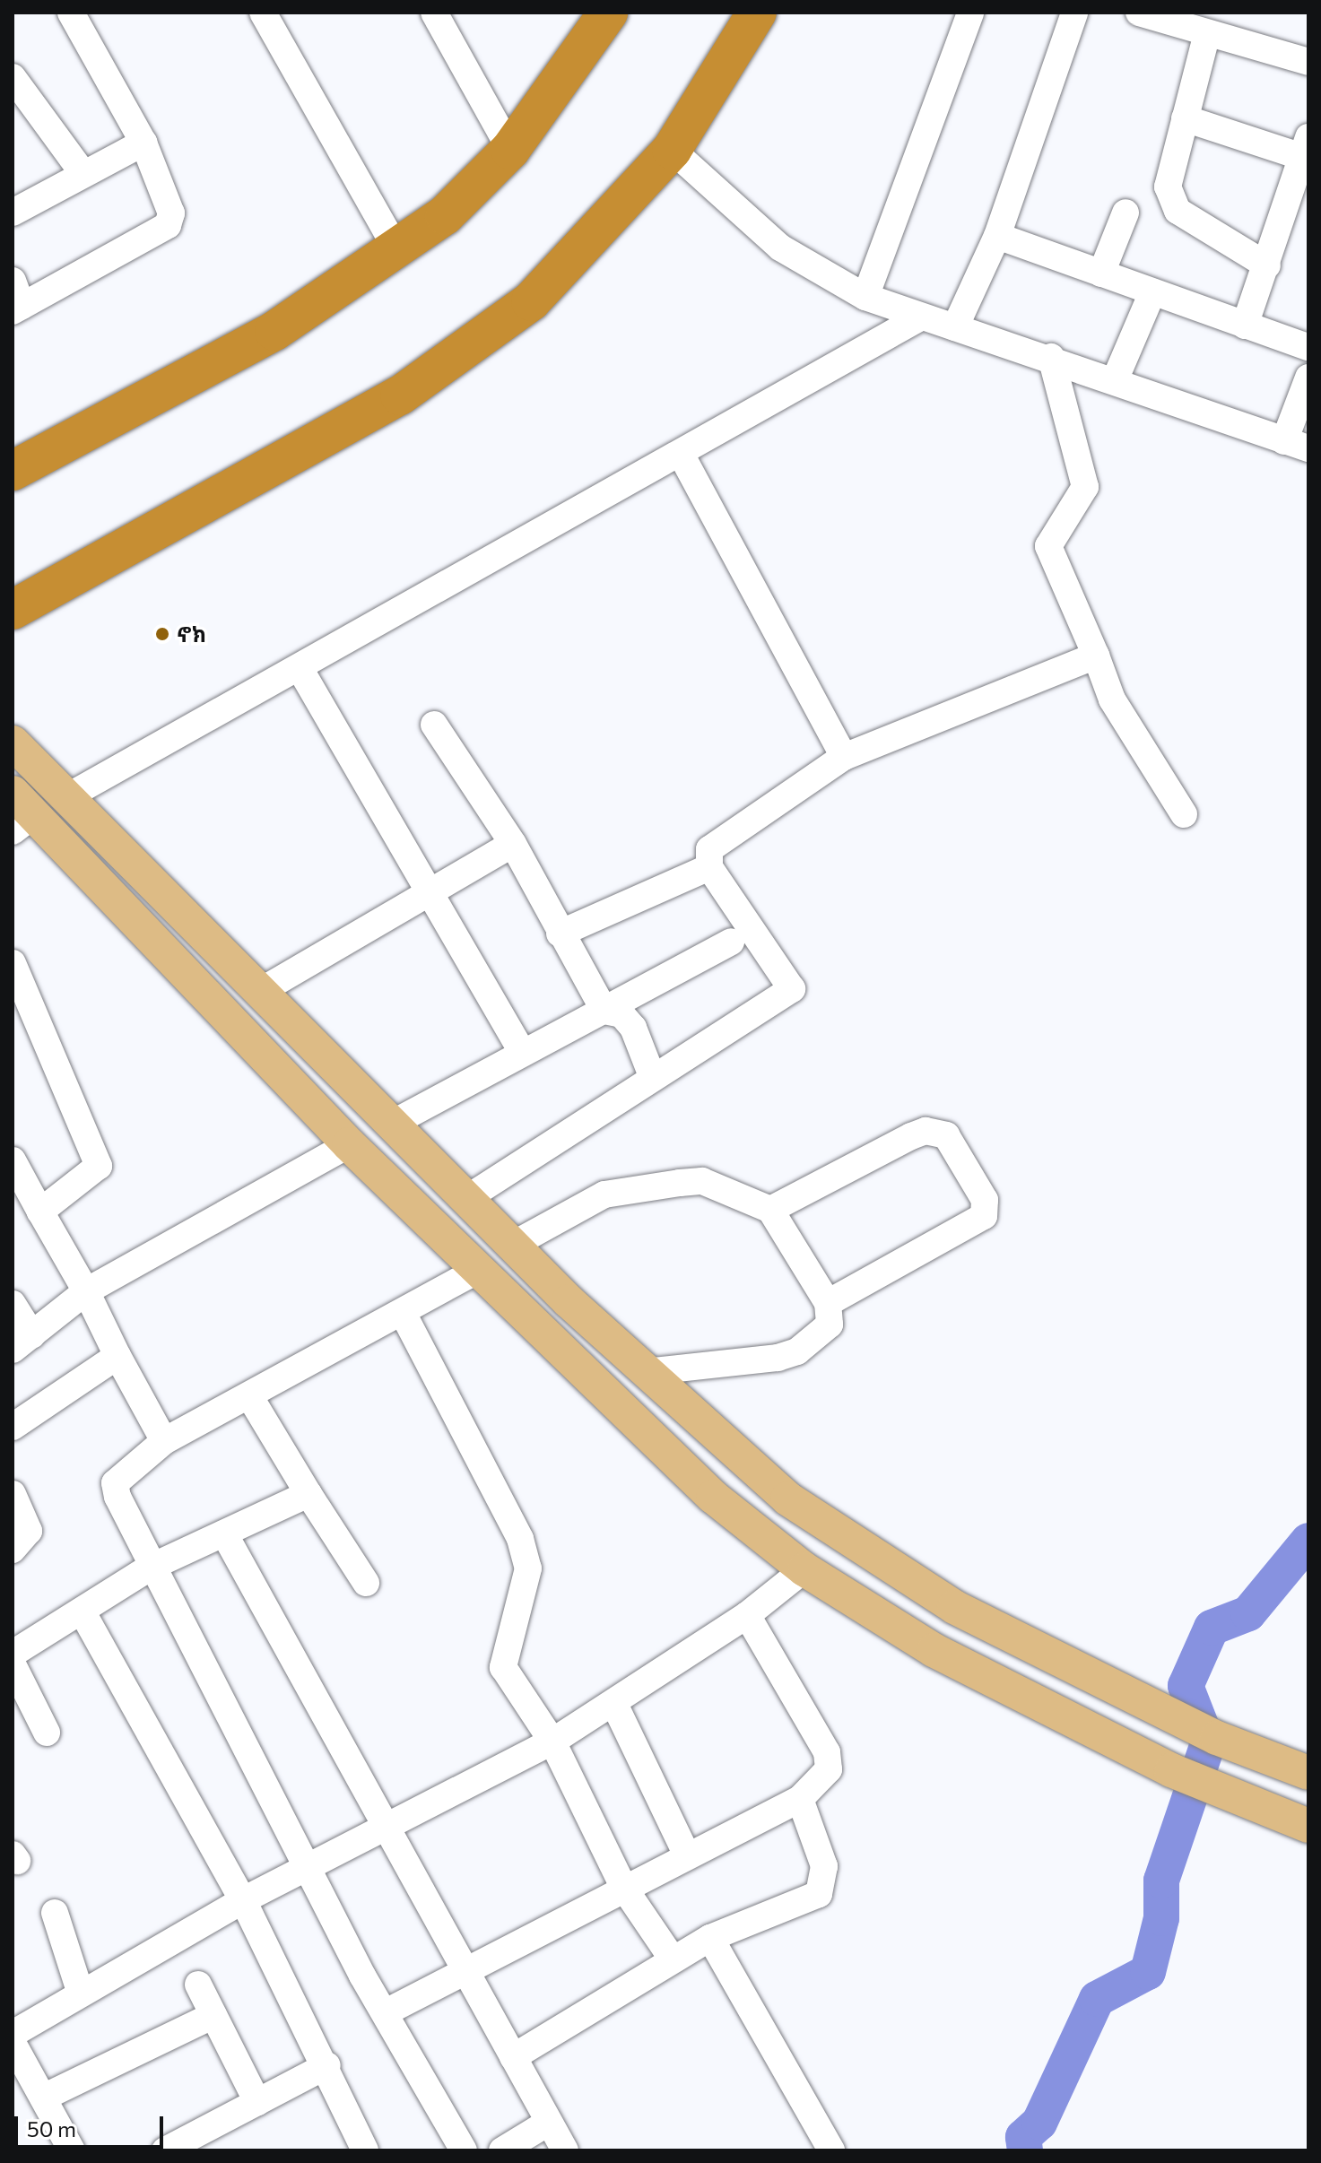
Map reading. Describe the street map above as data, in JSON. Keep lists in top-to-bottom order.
{
  "places": ["ኖክ"],
  "scale_bar": "50 m"
}
